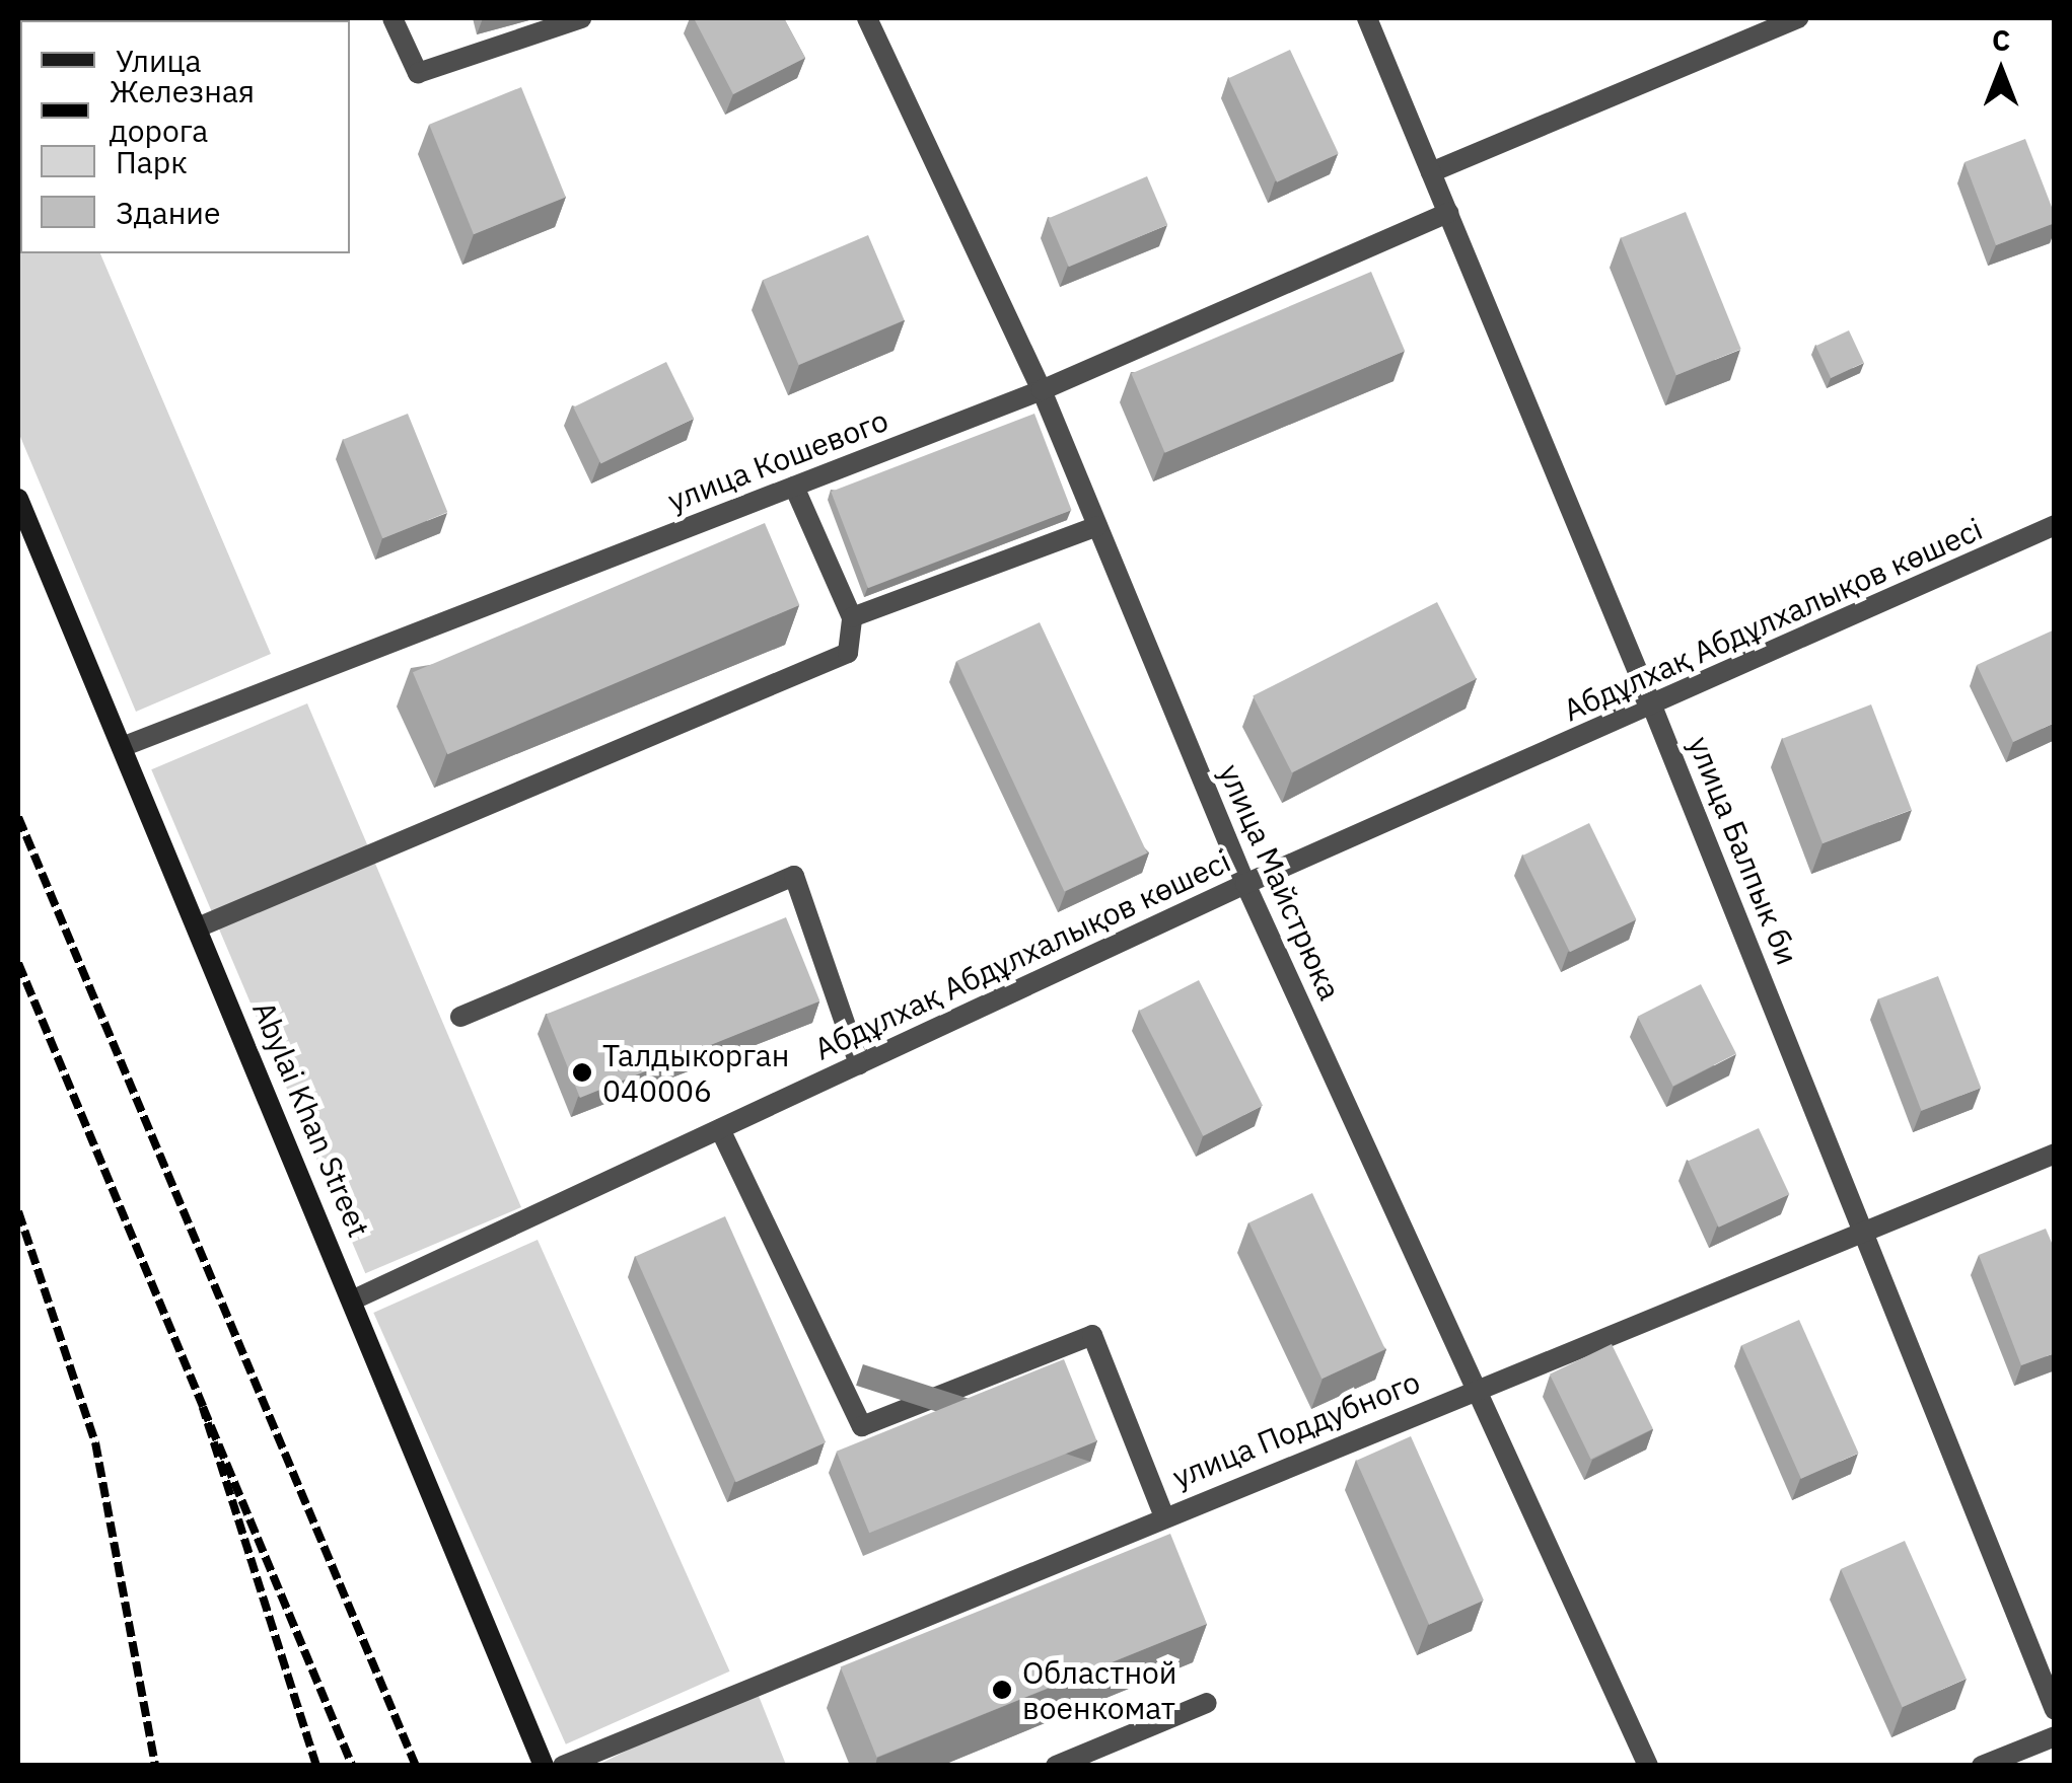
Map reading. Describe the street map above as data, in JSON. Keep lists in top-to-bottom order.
{
  "streets": {
    "main road": ["Abylai Khan Street"],
    "street": [
      "улица Кошевого",
      "Абдұлхақ Абдұлхалықов көшесі",
      "улица Балпык би",
      "улица Майстрюка",
      "улица Поддубного"
    ]
  },
  "crossings": [
    ["улица Кошевого", "улица Балпык би"],
    ["улица Кошевого", "улица Майстрюка"],
    ["улица Кошевого", "Abylai Khan Street"],
    ["Абдұлхақ Абдұлхалықов көшесі", "улица Балпык би"],
    ["Абдұлхақ Абдұлхалықов көшесі", "улица Майстрюка"],
    ["Абдұлхақ Абдұлхалықов көшесі", "Abylai Khan Street"],
    ["улица Балпык би", "улица Поддубного"],
    ["улица Майстрюка", "улица Поддубного"]
  ],
  "places": ["Талдыкорган 040006", "Областной военкомат"],
  "legend": [
    "Улица",
    "Железная дорога",
    "Парк",
    "Здание"
  ],
  "north": "top"
}
